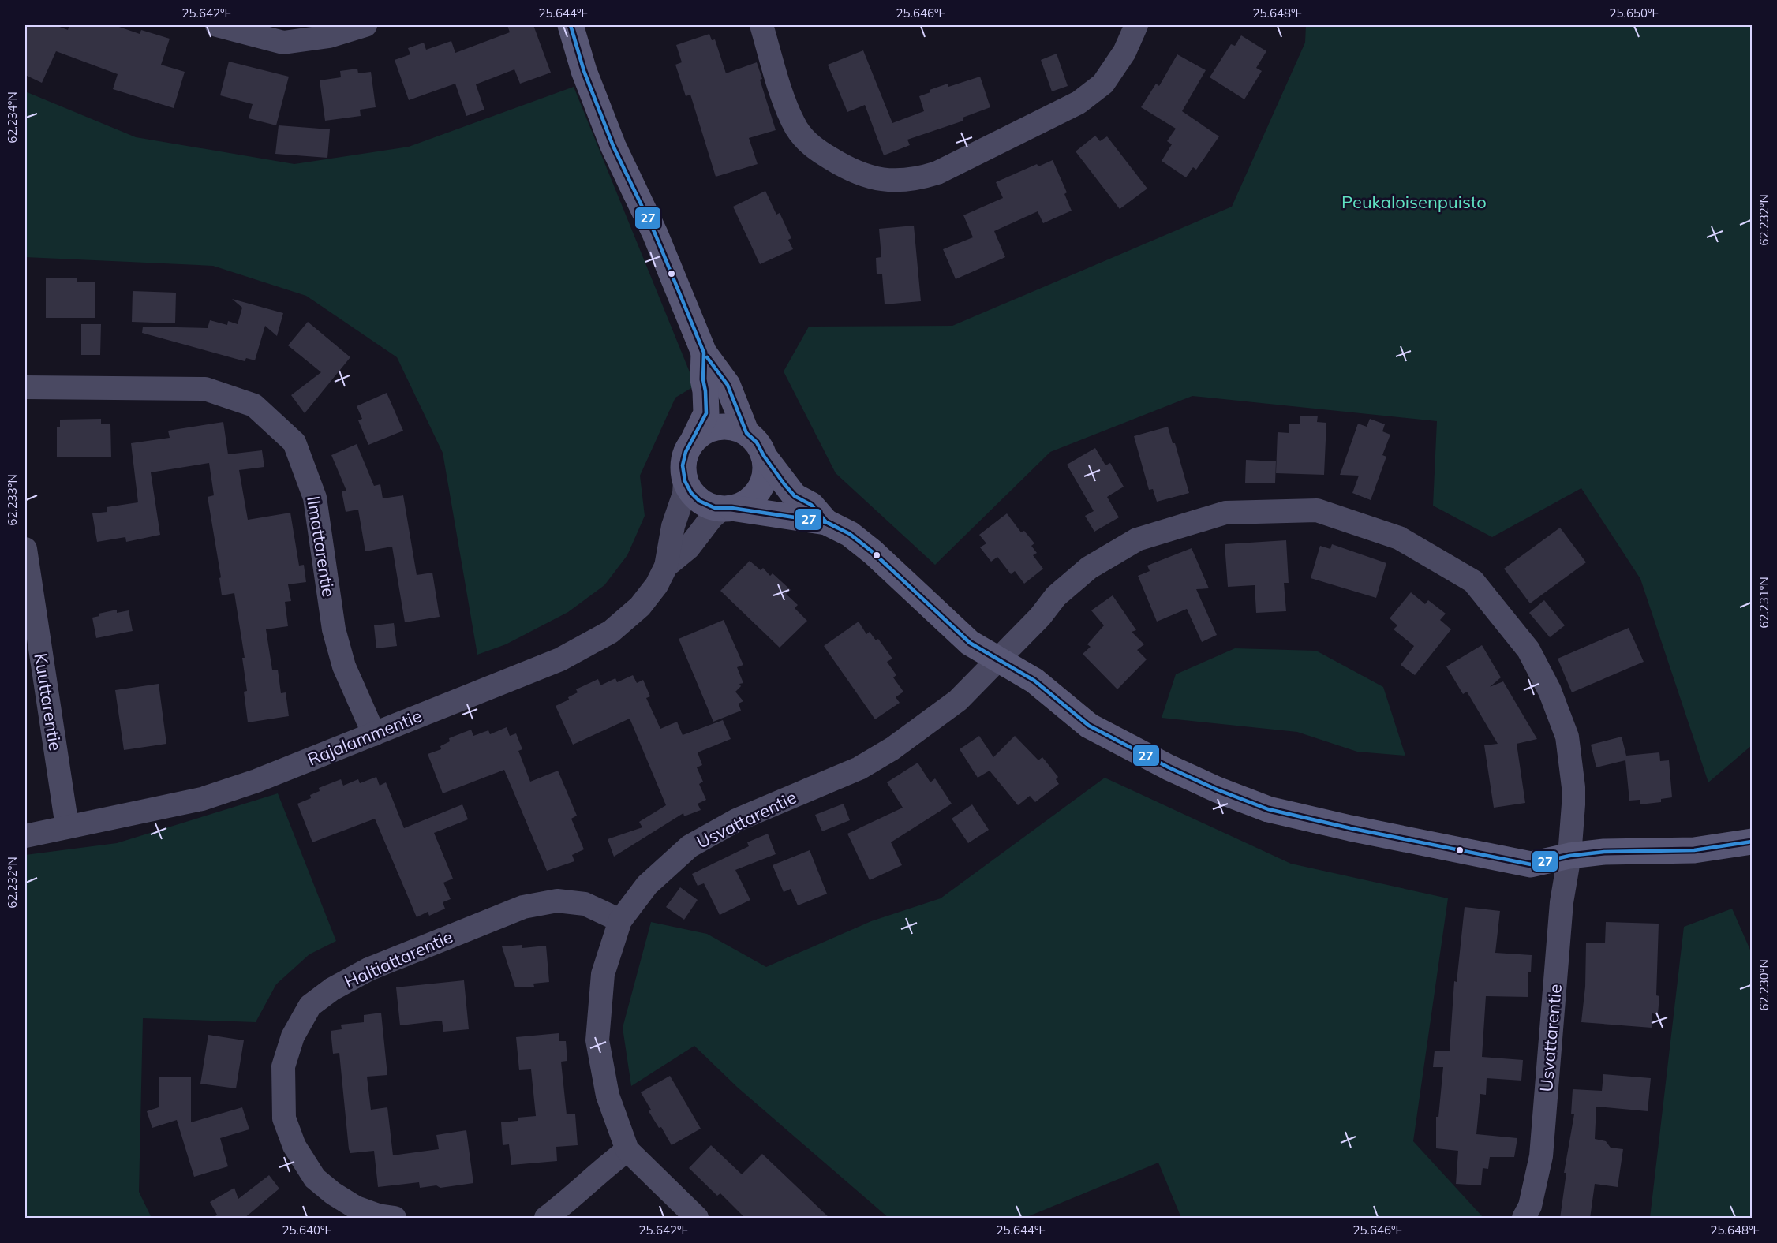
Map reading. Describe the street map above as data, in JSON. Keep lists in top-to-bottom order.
{
  "streets": {
    "street": [
      "Ilmattarentie",
      "Kuuttarentie",
      "Rajalammentie",
      "Usvattarentie",
      "Haltiattarentie"
    ]
  },
  "crossings": [
    ["Ilmattarentie", "Rajalammentie"],
    ["Kuuttarentie", "Rajalammentie"],
    ["Usvattarentie", "Haltiattarentie"]
  ],
  "parks": ["Peukaloisenpuisto"],
  "lines": ["transit line 27"],
  "coordinates": [
    "25.642°E",
    "25.644°E",
    "25.646°E",
    "25.648°E",
    "25.650°E",
    "62.234°N",
    "62.232°N",
    "62.233°N",
    "62.231°N",
    "62.230°N",
    "25.640°E"
  ]
}
